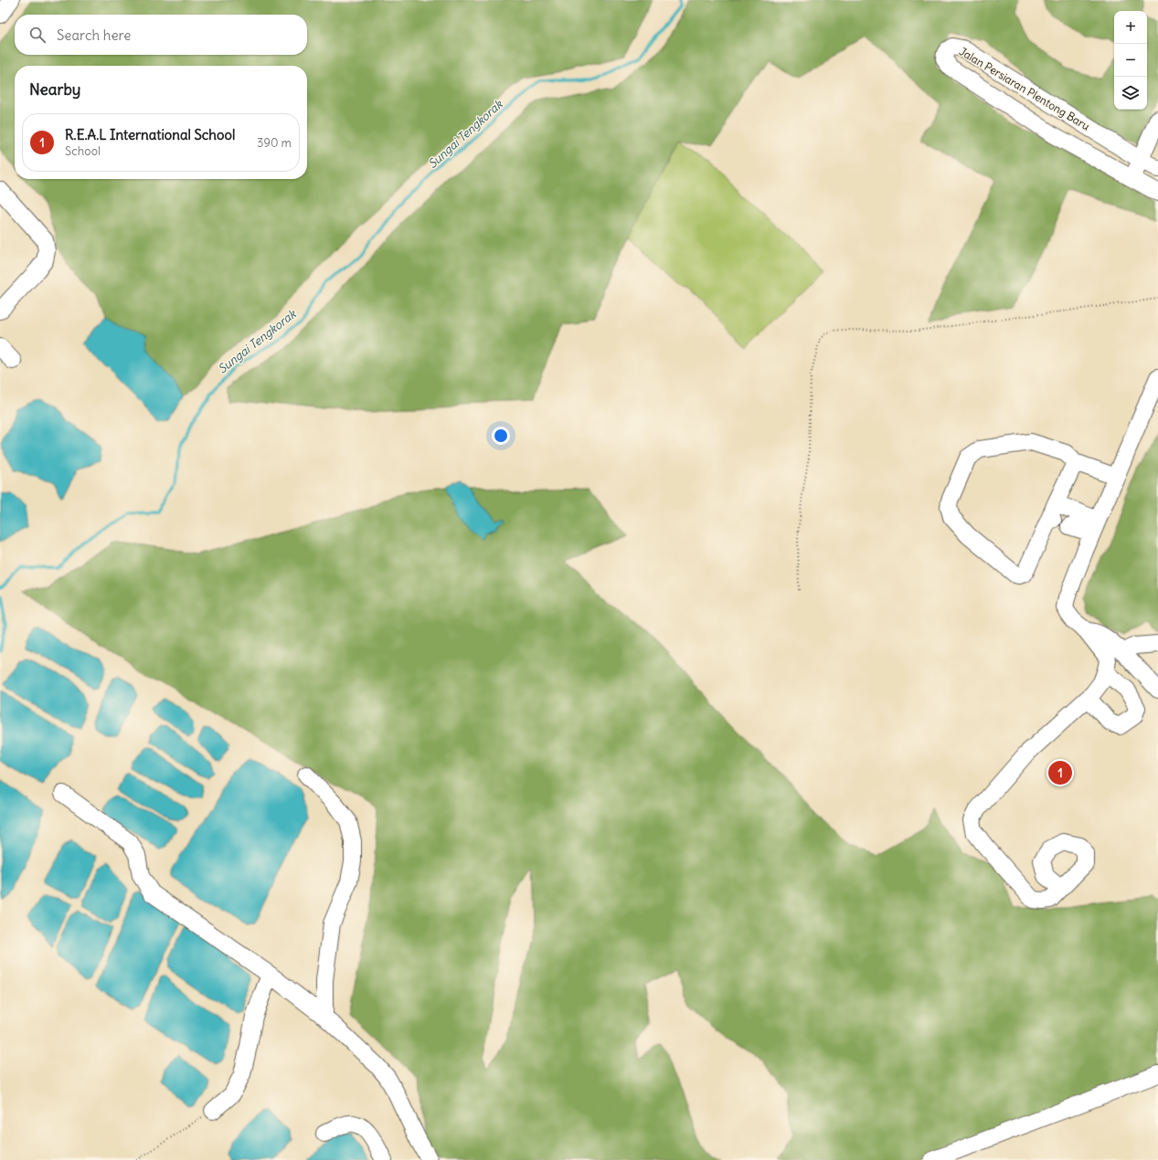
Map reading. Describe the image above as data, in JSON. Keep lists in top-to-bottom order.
{
  "streets": {
    "street": ["Jalan Persiaran Plentong Baru"]
  },
  "water": ["Sungai Tengkorak"],
  "page": {
    "map_buttons": ["+", "−"],
    "search": "Search here",
    "heading": "Nearby",
    "list": [
      {
        "mark": "1",
        "name": "R.E.A.L International School",
        "note": "School",
        "value": "390 m"
      }
    ],
    "pins": "1"
  }
}
